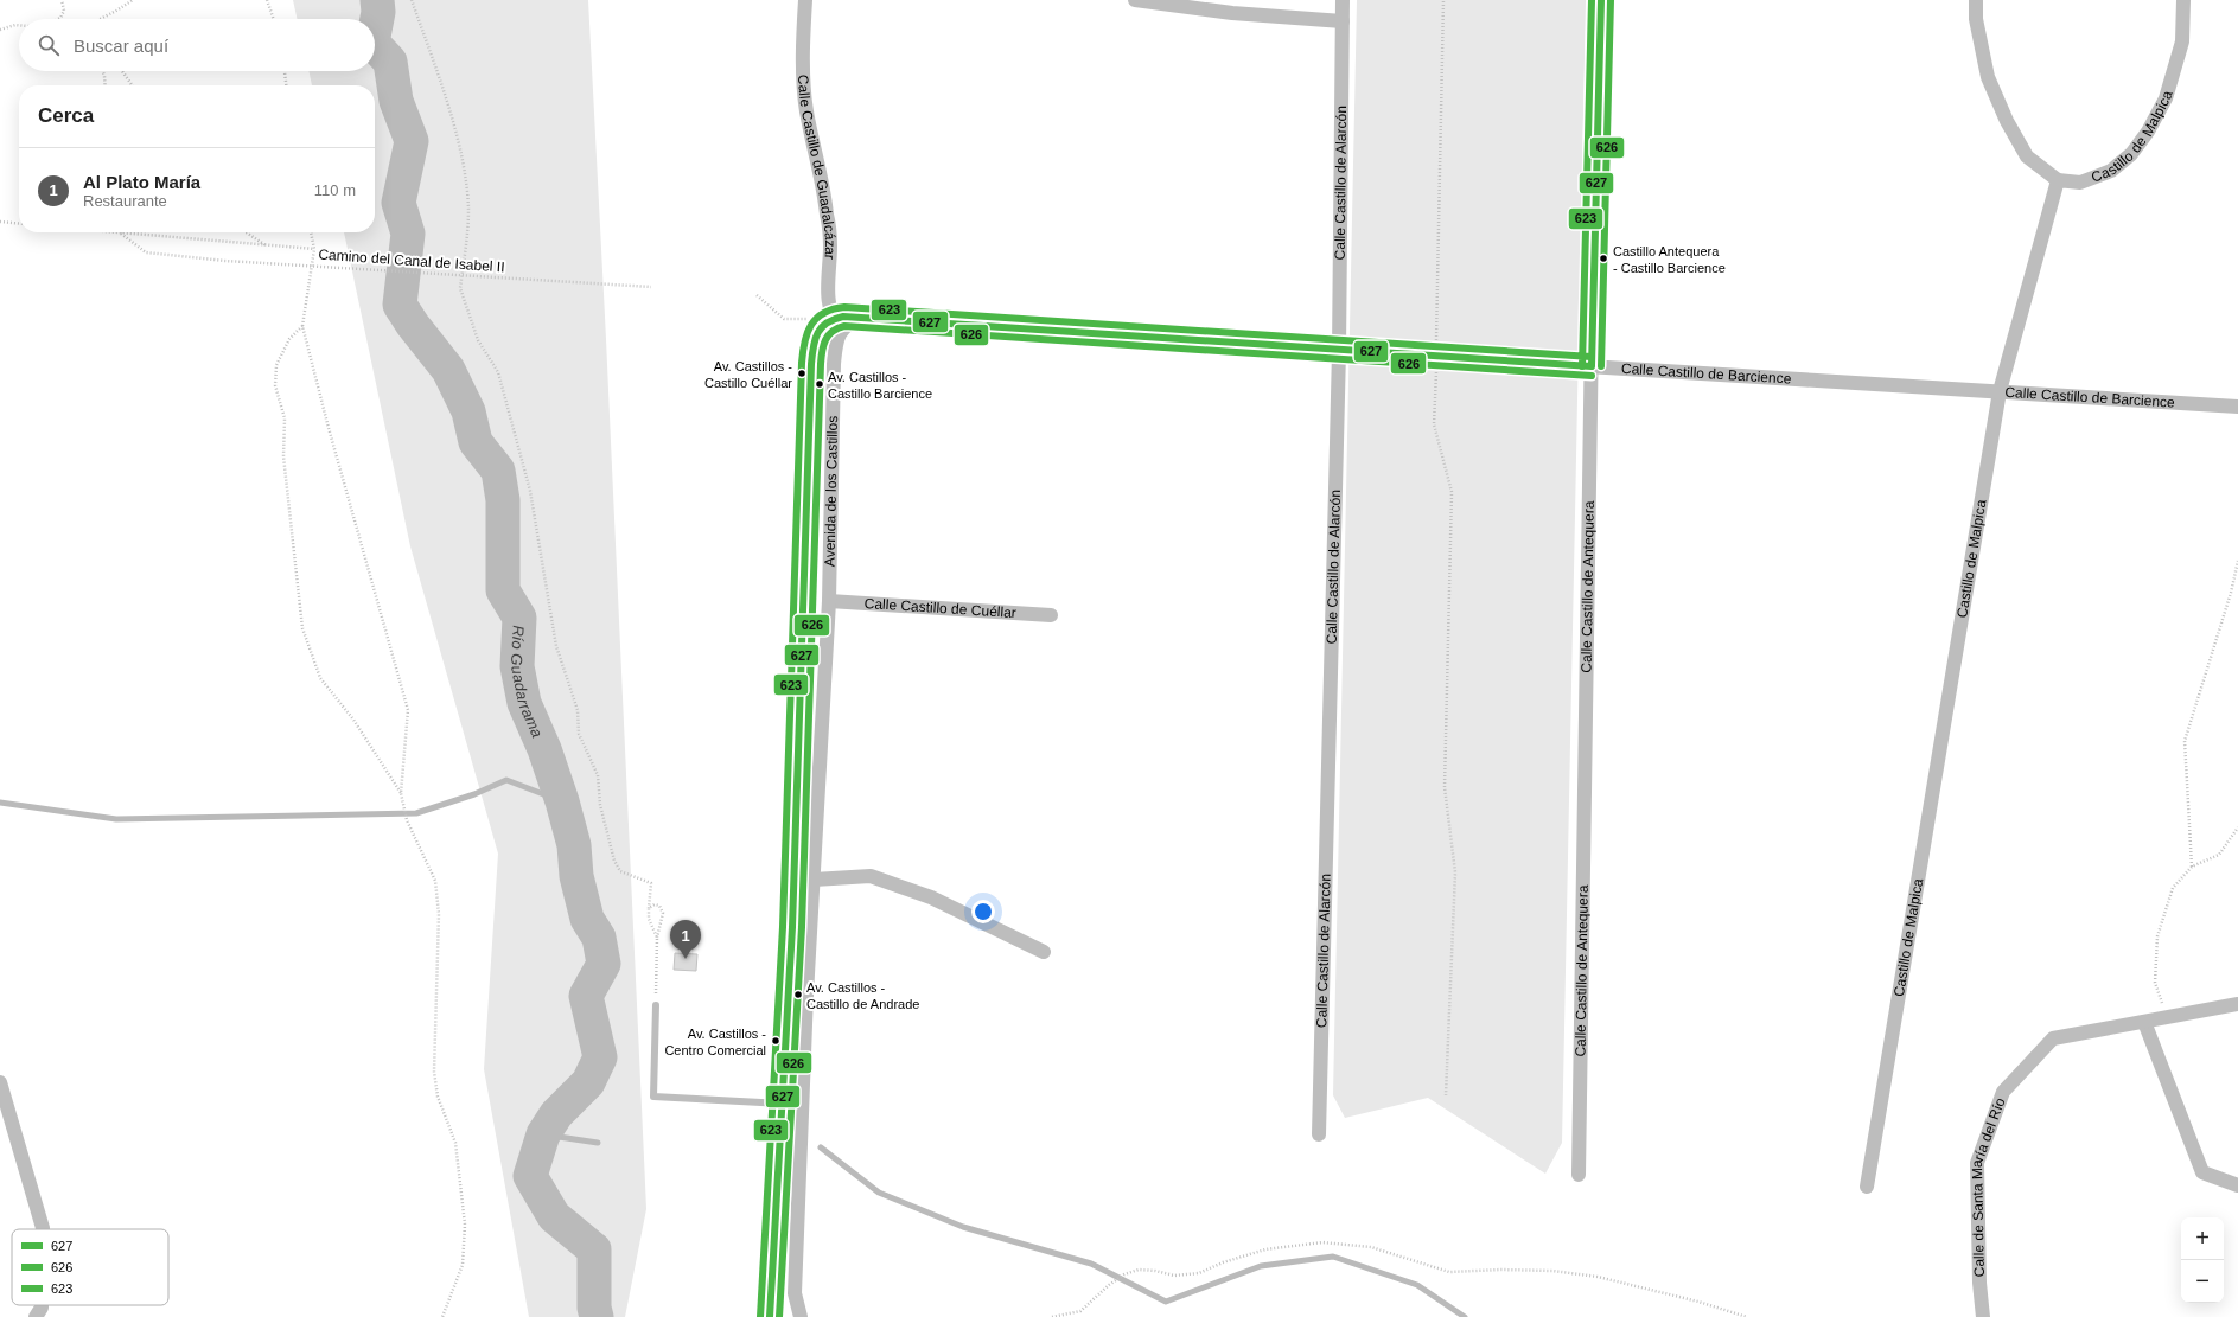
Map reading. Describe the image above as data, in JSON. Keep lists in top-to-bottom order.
{
  "streets": {
    "street": [
      "Castillo de Malpica",
      "Calle Castillo de Guadalcázar",
      "Calle Castillo de Alarcón",
      "Calle Castillo de Barcience",
      "Avenida de los Castillos",
      "Calle Castillo de Antequera",
      "Calle Castillo de Cuéllar",
      "Calle de Santa María del Río"
    ],
    "path": ["Camino del Canal de Isabel II"]
  },
  "crossings": [
    ["Castillo de Malpica", "Calle Castillo de Barcience"],
    ["Calle Castillo de Guadalcázar", "Avenida de los Castillos"],
    ["Calle Castillo de Alarcón", "Calle Castillo de Barcience"],
    ["Calle Castillo de Barcience", "Calle Castillo de Antequera"],
    ["Avenida de los Castillos", "Calle Castillo de Cuéllar"]
  ],
  "water": ["Río Guadarrama"],
  "places": [
    "Castillo Antequera - Castillo Barcience",
    "Av. Castillos - Castillo Cuéllar",
    "Av. Castillos - Castillo Barcience",
    "Av. Castillos - Castillo de Andrade",
    "Av. Castillos - Centro Comercial"
  ],
  "lines": ["transit line 627", "transit line 626", "transit line 623"],
  "legend": ["627", "626", "623"],
  "page": {
    "search": "Buscar aquí",
    "heading": "Cerca",
    "list": [
      {
        "mark": "1",
        "name": "Al Plato María",
        "note": "Restaurante",
        "value": "110 m"
      }
    ],
    "pins": "1",
    "map_buttons": ["+", "−"]
  }
}
